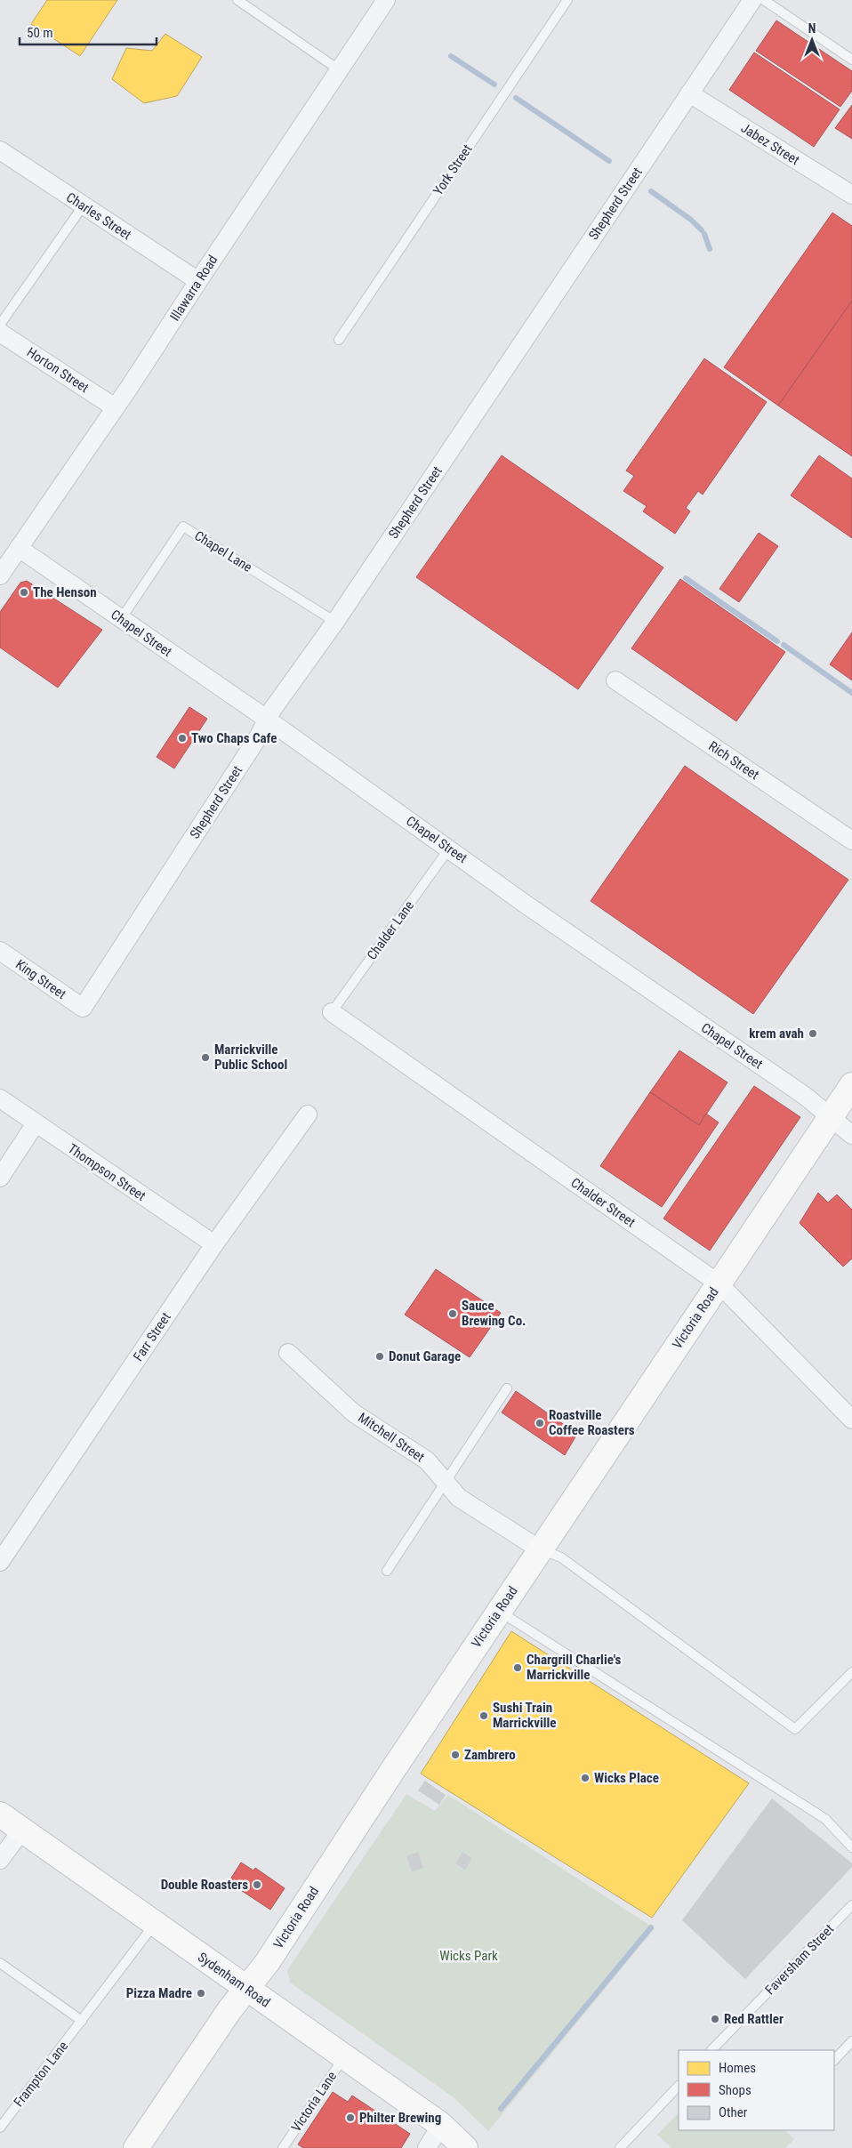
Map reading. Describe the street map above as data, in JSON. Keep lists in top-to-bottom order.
{
  "streets": {
    "main road": ["Victoria Road", "Sydenham Road"],
    "street": [
      "Jabez Street",
      "Shepherd Street",
      "Charles Street",
      "Illawarra Road",
      "Horton Street",
      "Chapel Street",
      "Rich Street",
      "King Street",
      "Thompson Street",
      "Chalder Street",
      "Farr Street",
      "Mitchell Street"
    ],
    "lane": [
      "York Street",
      "Chapel Lane",
      "Chalder Lane",
      "Faversham Street",
      "Frampton Lane",
      "Victoria Lane"
    ]
  },
  "crossings": [
    ["Jabez Street", "Shepherd Street"],
    ["Shepherd Street", "Chapel Lane"],
    ["Shepherd Street", "Chapel Street"],
    ["Shepherd Street", "King Street"],
    ["Charles Street", "Illawarra Road"],
    ["Illawarra Road", "Horton Street"],
    ["Illawarra Road", "Chapel Street"],
    ["Chapel Lane", "Chapel Street"],
    ["Chapel Street", "Chalder Lane"],
    ["Chapel Street", "Victoria Road"],
    ["Chalder Lane", "Chalder Street"],
    ["Thompson Street", "Farr Street"],
    ["Chalder Street", "Victoria Road"],
    ["Victoria Road", "Mitchell Street"],
    ["Victoria Road", "Sydenham Road"],
    ["Sydenham Road", "Frampton Lane"],
    ["Sydenham Road", "Victoria Lane"]
  ],
  "parks": ["Wicks Park"],
  "places": [
    "The Henson",
    "Two Chaps Cafe",
    "krem avah",
    "Marrickville Public School",
    "Sauce Brewing Co.",
    "Donut Garage",
    "Roastville Coffee Roasters",
    "Chargrill Charlie's Marrickville",
    "Sushi Train Marrickville",
    "Zambrero",
    "Wicks Place",
    "Double Roasters",
    "Pizza Madre",
    "Red Rattler",
    "Philter Brewing"
  ],
  "legend": ["Homes", "Shops", "Other"],
  "scale_bar": "50 m",
  "north": "top"
}
